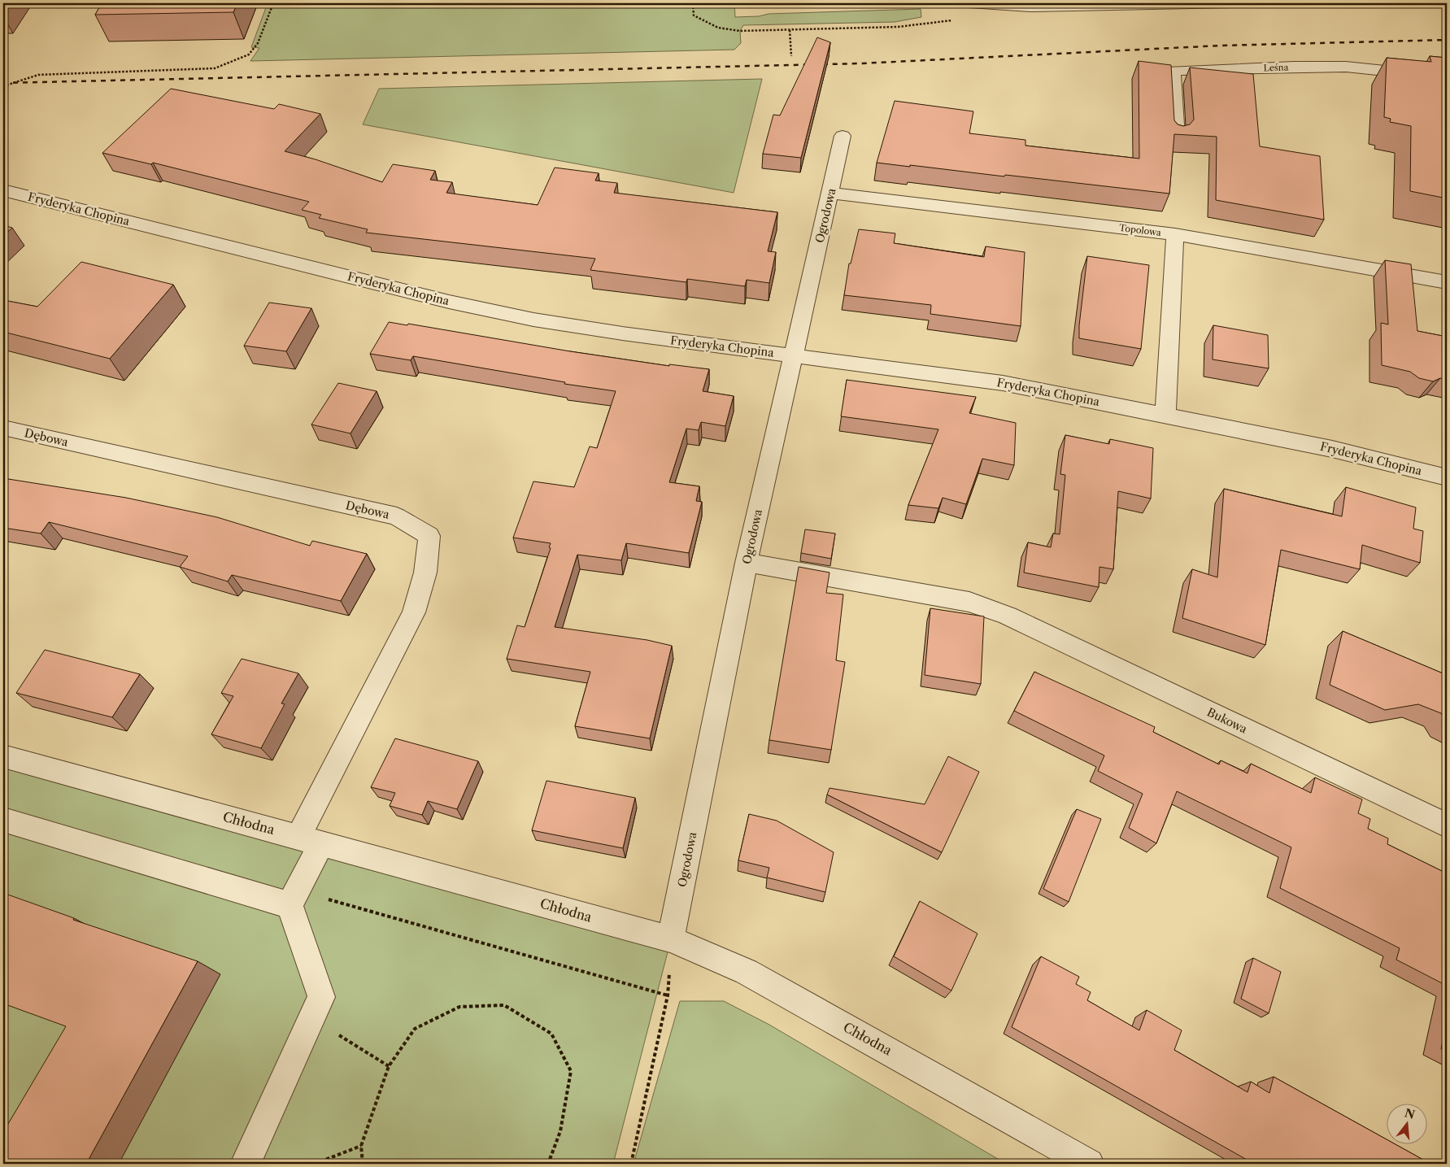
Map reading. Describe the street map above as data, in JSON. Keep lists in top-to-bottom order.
{
  "streets": {
    "street": [
      "Leśna",
      "Fryderyka Chopina",
      "Ogrodowa",
      "Topolowa",
      "Dębowa",
      "Bukowa",
      "Chłodna"
    ]
  },
  "crossings": [
    ["Fryderyka Chopina", "Ogrodowa"],
    ["Ogrodowa", "Topolowa"],
    ["Ogrodowa", "Bukowa"],
    ["Ogrodowa", "Chłodna"],
    ["Dębowa", "Chłodna"]
  ],
  "north": "top"
}
